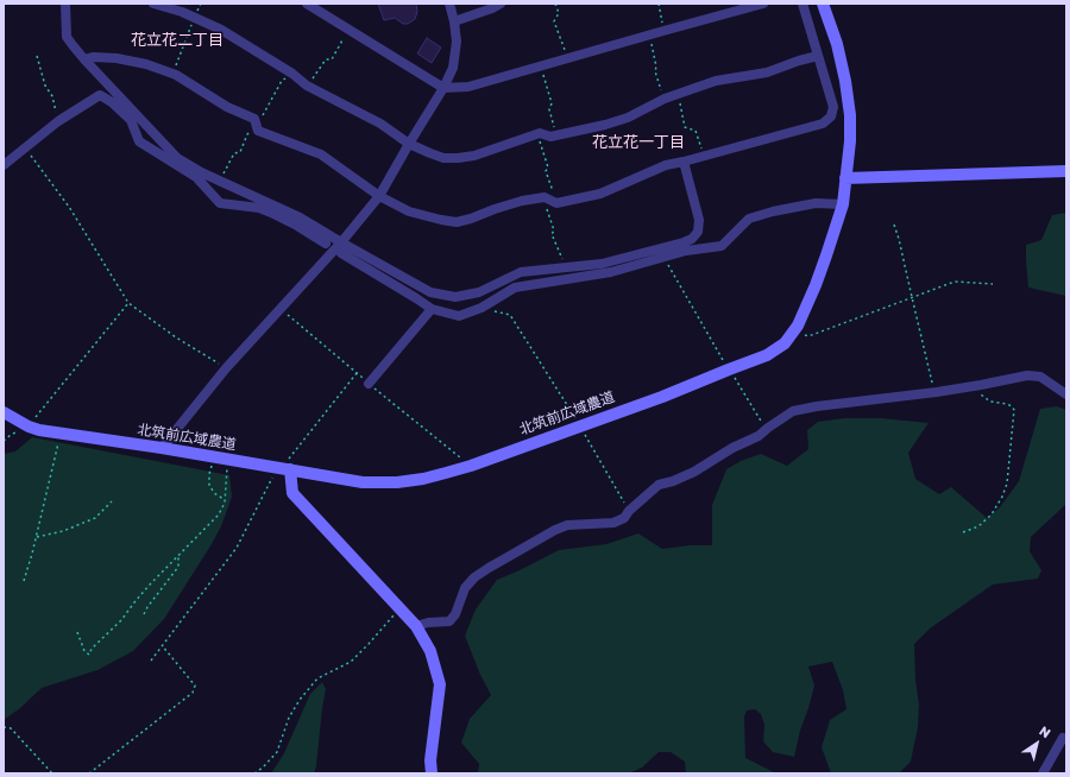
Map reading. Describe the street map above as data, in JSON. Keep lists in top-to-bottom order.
{
  "streets": {
    "street": ["北筑前広域農道"]
  },
  "districts": ["花立花二丁目", "花立花一丁目"],
  "north": "top right"
}
